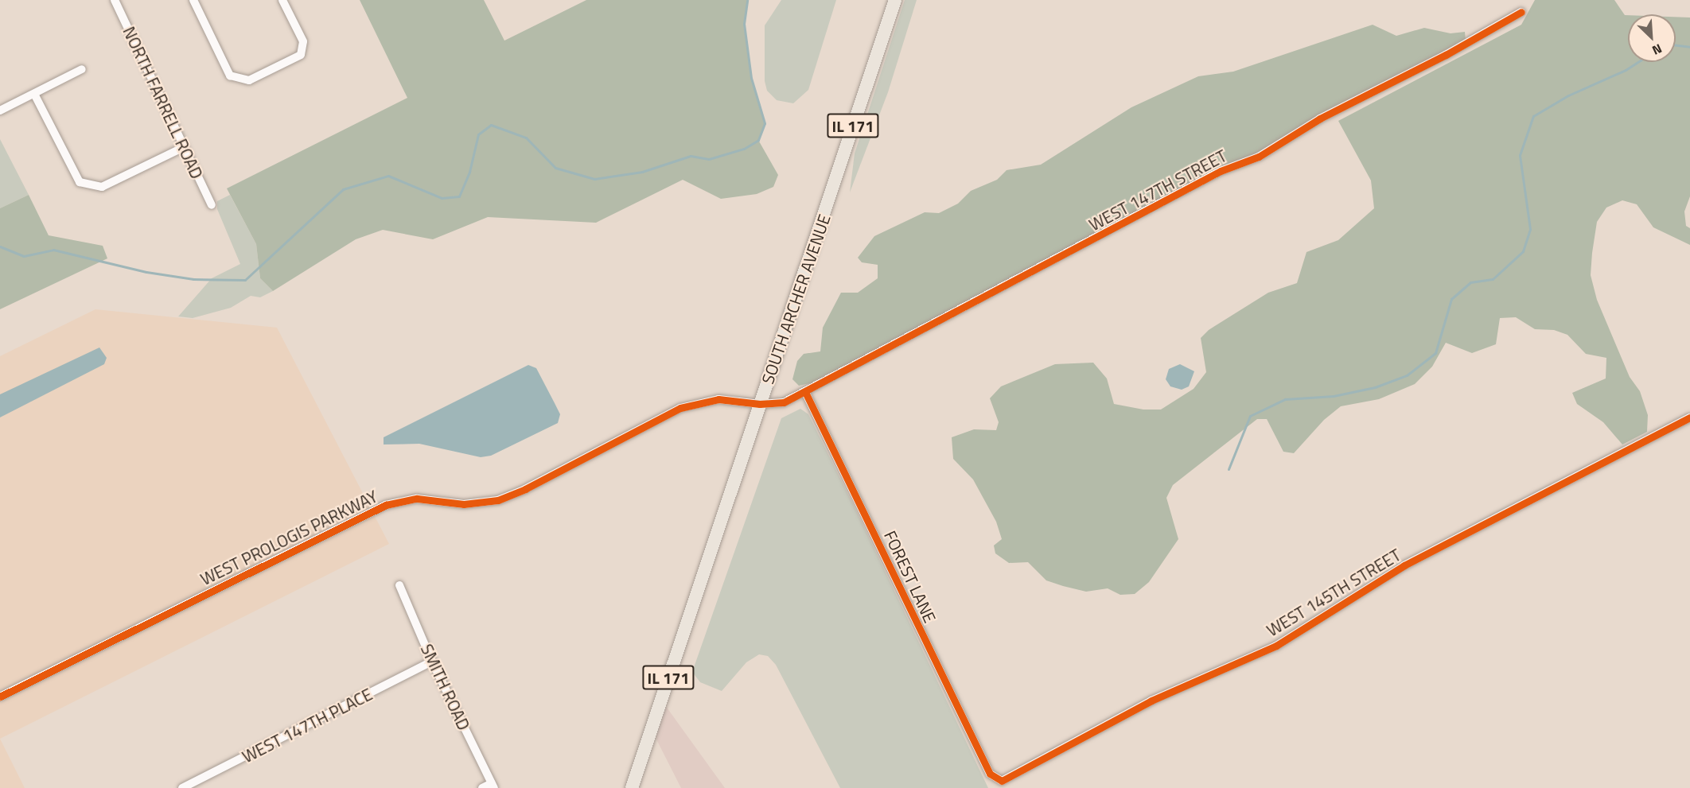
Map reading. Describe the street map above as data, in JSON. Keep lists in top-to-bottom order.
{
  "streets": {
    "main road": ["IL 171", "SOUTH ARCHER AVENUE"],
    "street": [
      "NORTH FARRELL ROAD",
      "WEST 147TH STREET",
      "WEST PROLOGIS PARKWAY",
      "FOREST LANE",
      "WEST 145TH STREET",
      "SMITH ROAD",
      "WEST 147TH PLACE"
    ]
  },
  "crossings": [
    ["WEST 147TH STREET", "SOUTH ARCHER AVENUE"],
    ["WEST 147TH STREET", "WEST PROLOGIS PARKWAY"],
    ["WEST 147TH STREET", "FOREST LANE"],
    ["SOUTH ARCHER AVENUE", "WEST PROLOGIS PARKWAY"],
    ["FOREST LANE", "WEST 145TH STREET"],
    ["SMITH ROAD", "WEST 147TH PLACE"]
  ],
  "north": "bottom right"
}
